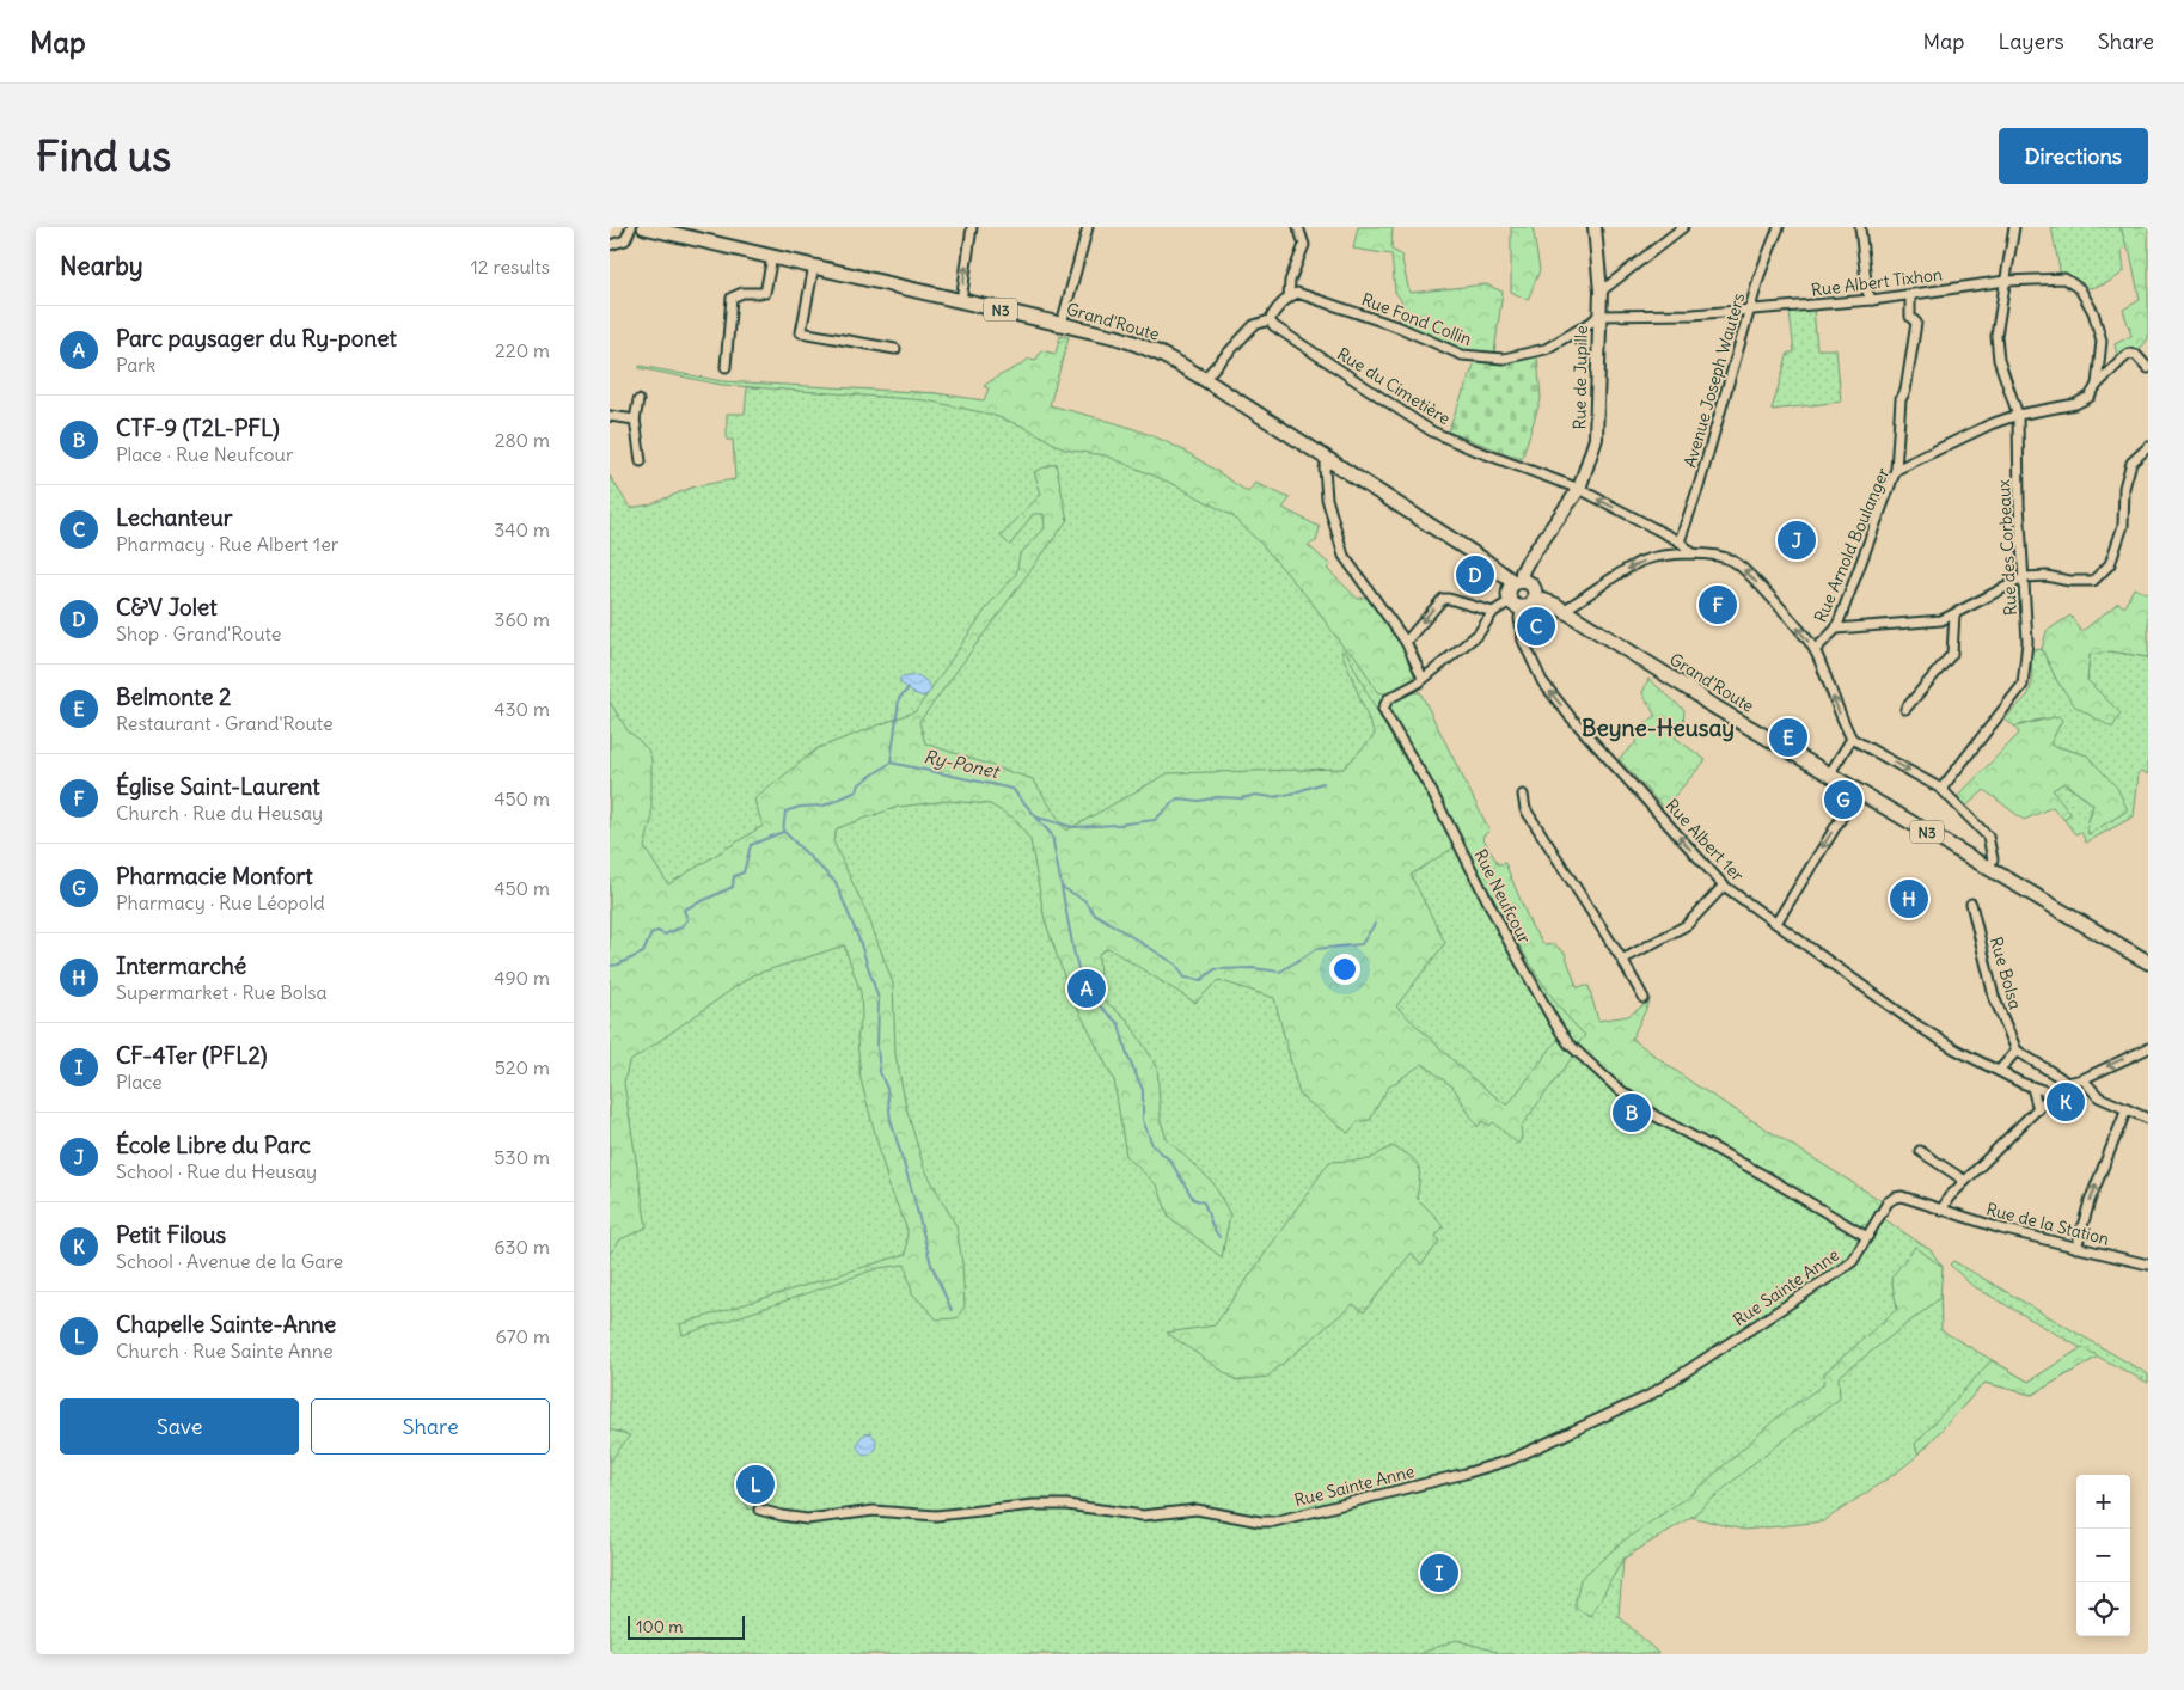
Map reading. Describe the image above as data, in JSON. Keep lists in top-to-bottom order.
{
  "streets": {
    "main road": ["N3", "Grand'Route"],
    "street": [
      "Rue Albert Tixhon",
      "Rue Fond Collin",
      "Rue de Jupille",
      "Avenue Joseph Wauters",
      "Rue du Cimetière",
      "Rue Arnold Boulanger",
      "Rue des Corbeaux",
      "Rue Albert 1er",
      "Rue Neufcour",
      "Rue Bolsa",
      "Rue de la Station",
      "Rue Sainte Anne"
    ]
  },
  "crossings": [
    ["Rue Albert Tixhon", "Rue Fond Collin"],
    ["Rue Albert Tixhon", "Rue de Jupille"],
    ["Rue Albert Tixhon", "Avenue Joseph Wauters"],
    ["Rue Albert Tixhon", "Rue Arnold Boulanger"],
    ["Rue Albert Tixhon", "Rue des Corbeaux"],
    ["Rue Fond Collin", "Rue de Jupille"],
    ["Grand'Route", "Rue de Jupille"],
    ["Grand'Route", "Rue Albert 1er"],
    ["Rue de Jupille", "Rue du Cimetière"],
    ["Rue de Jupille", "Rue Albert 1er"],
    ["Avenue Joseph Wauters", "Rue du Cimetière"],
    ["Rue Arnold Boulanger", "Rue des Corbeaux"],
    ["Rue Neufcour", "Rue Sainte Anne"],
    ["Rue de la Station", "Rue Sainte Anne"]
  ],
  "one_way": ["Rue Albert 1er"],
  "districts": ["Beyne-Heusay"],
  "water": ["Ry-Ponet"],
  "scale_bar": "100 m",
  "page": {
    "header": "Map",
    "nav": ["Map", "Layers", "Share"],
    "buttons": [
      "Directions",
      ["Save", "Share"]
    ],
    "title": "Find us",
    "heading": ["Nearby", "12 results"],
    "list": [
      {
        "mark": "A",
        "name": "Parc paysager du Ry-ponet",
        "note": "Park",
        "value": "220 m"
      },
      {
        "mark": "B",
        "name": "CTF-9 (T2L-PFL)",
        "note": "Place · Rue Neufcour",
        "value": "280 m"
      },
      {
        "mark": "C",
        "name": "Lechanteur",
        "note": "Pharmacy · Rue Albert 1er",
        "value": "340 m"
      },
      {
        "mark": "D",
        "name": "C&V Jolet",
        "note": "Shop · Grand'Route",
        "value": "360 m"
      },
      {
        "mark": "E",
        "name": "Belmonte 2",
        "note": "Restaurant · Grand'Route",
        "value": "430 m"
      },
      {
        "mark": "F",
        "name": "Église Saint-Laurent",
        "note": "Church · Rue du Heusay",
        "value": "450 m"
      },
      {
        "mark": "G",
        "name": "Pharmacie Monfort",
        "note": "Pharmacy · Rue Léopold",
        "value": "450 m"
      },
      {
        "mark": "H",
        "name": "Intermarché",
        "note": "Supermarket · Rue Bolsa",
        "value": "490 m"
      },
      {
        "mark": "I",
        "name": "CF-4Ter (PFL2)",
        "note": "Place",
        "value": "520 m"
      },
      {
        "mark": "J",
        "name": "École Libre du Parc",
        "note": "School · Rue du Heusay",
        "value": "530 m"
      },
      {
        "mark": "K",
        "name": "Petit Filous",
        "note": "School · Avenue de la Gare",
        "value": "630 m"
      },
      {
        "mark": "L",
        "name": "Chapelle Sainte-Anne",
        "note": "Church · Rue Sainte Anne",
        "value": "670 m"
      }
    ],
    "pins": [
      "J",
      "D",
      "F",
      "C",
      "E",
      "G",
      "H",
      "A",
      "K",
      "B",
      "L",
      "I"
    ],
    "map_buttons": ["+", "−"],
    "scale": "100 m"
  }
}
